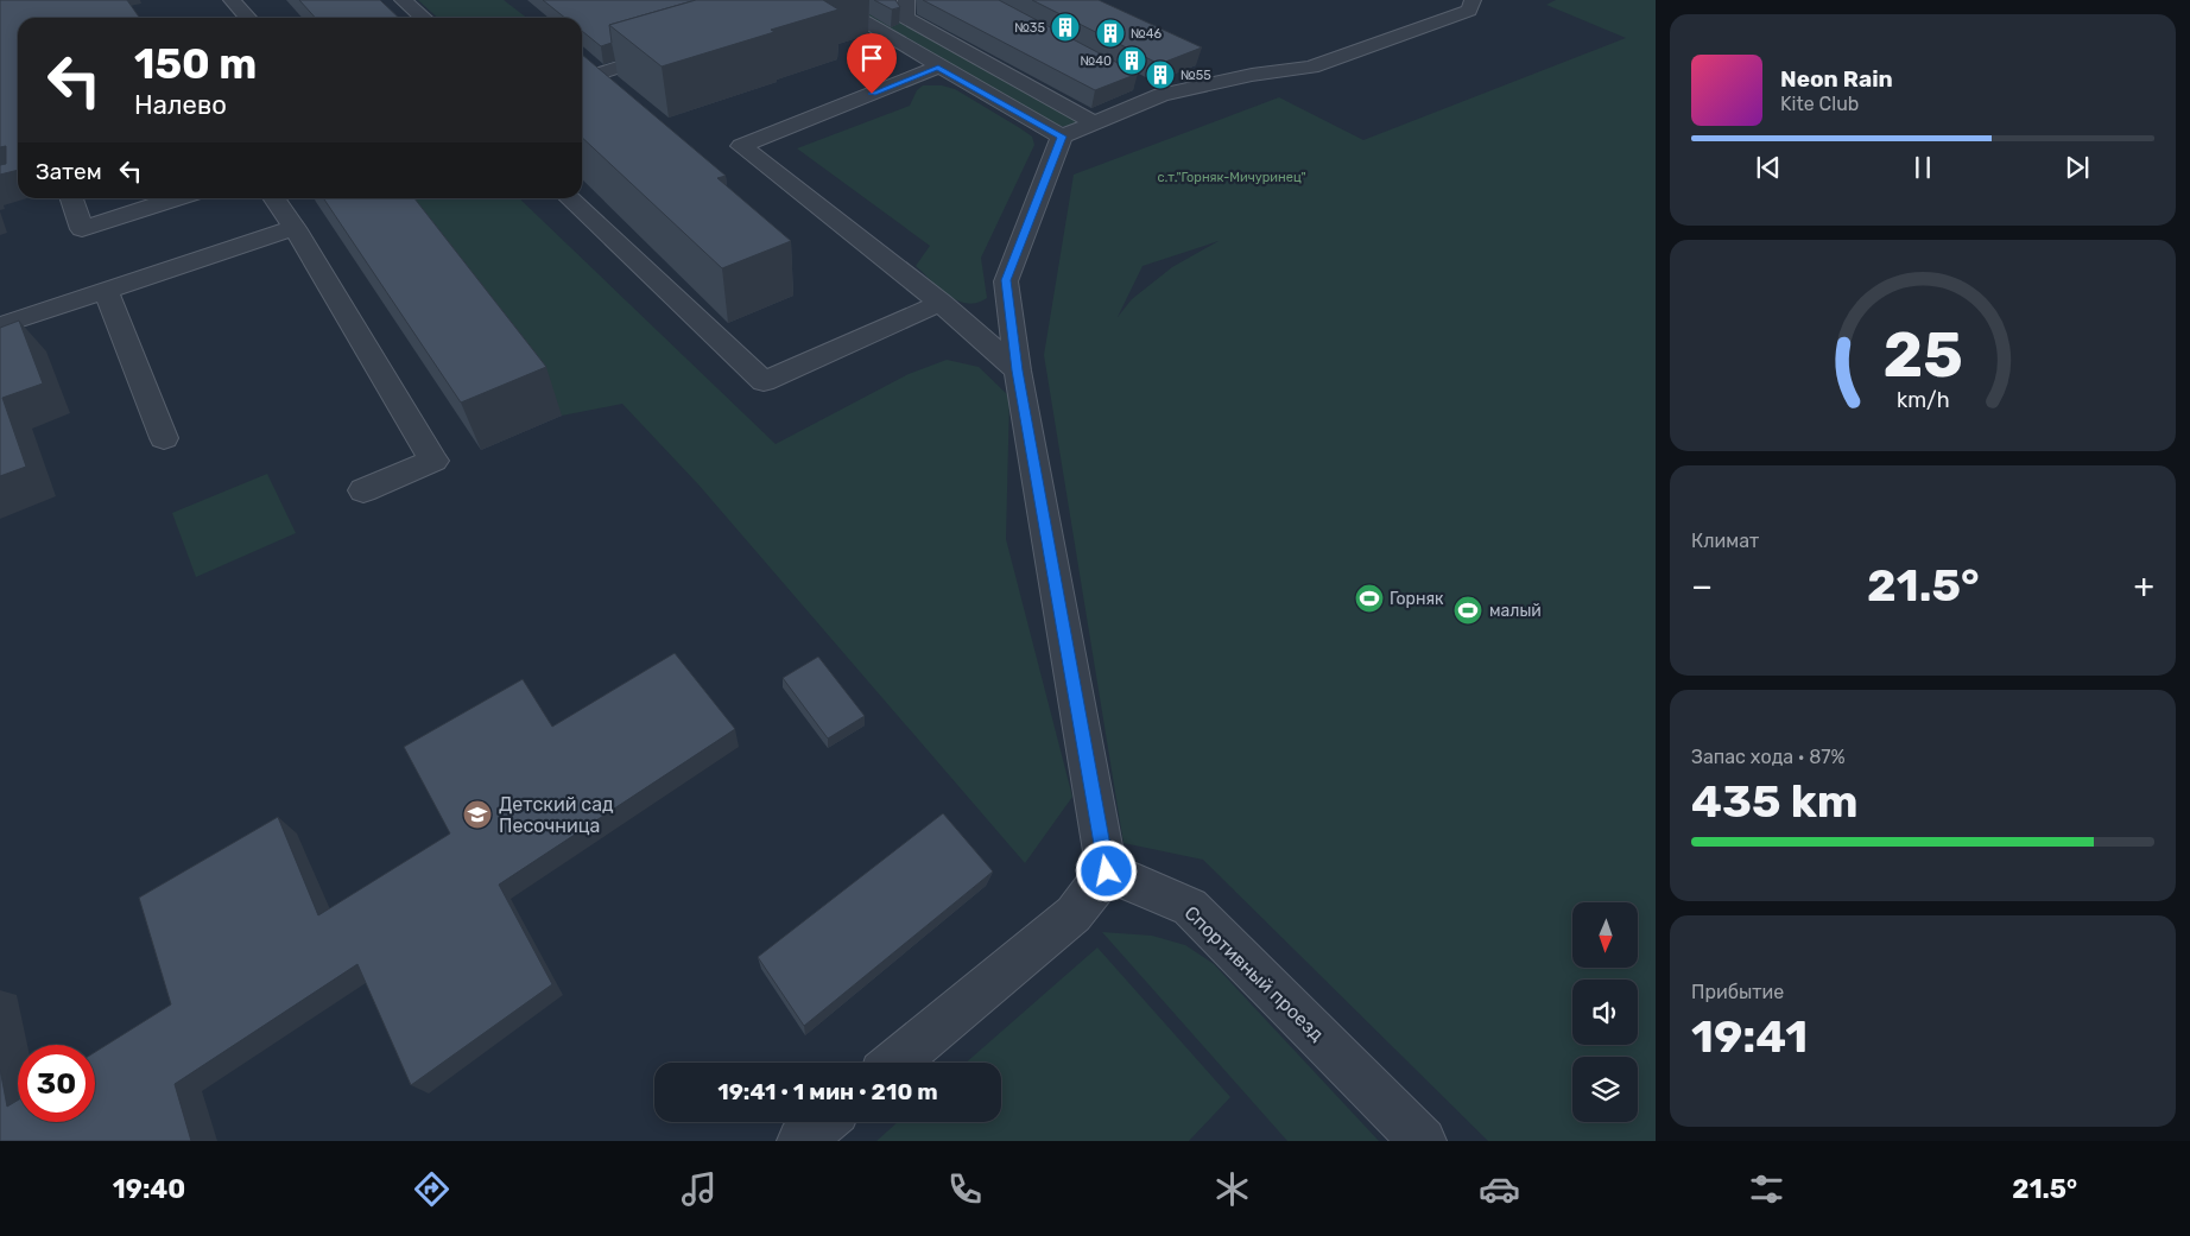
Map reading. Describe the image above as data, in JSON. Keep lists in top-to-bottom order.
{
  "streets": {
    "street": ["Спортивный проезд"]
  },
  "parks": ["с.т.\"Горняк-Мичуринец\""],
  "places": {
    "building": [
      "№35",
      "№46",
      "№40",
      "№55"
    ],
    "sports": ["Горняк", "малый"],
    "school or university": ["Детский сад Песочница"]
  },
  "north": "bottom",
  "page": {
    "turn": ["150 m", "Налево"],
    "song": ["Neon Rain", "Kite Club"],
    "then": "Затем",
    "tile": [
      "Климат",
      ["Запас хода · 87%", "435 km"],
      ["Прибытие", "19:41"]
    ],
    "heat": ["−", "21.5°", "+"],
    "limit": "30",
    "trip": "19:41 · 1 мин · 210 m",
    "tabs": ["19:40", "21.5°"],
    "gauge": ["25", "km/h"]
  }
}
